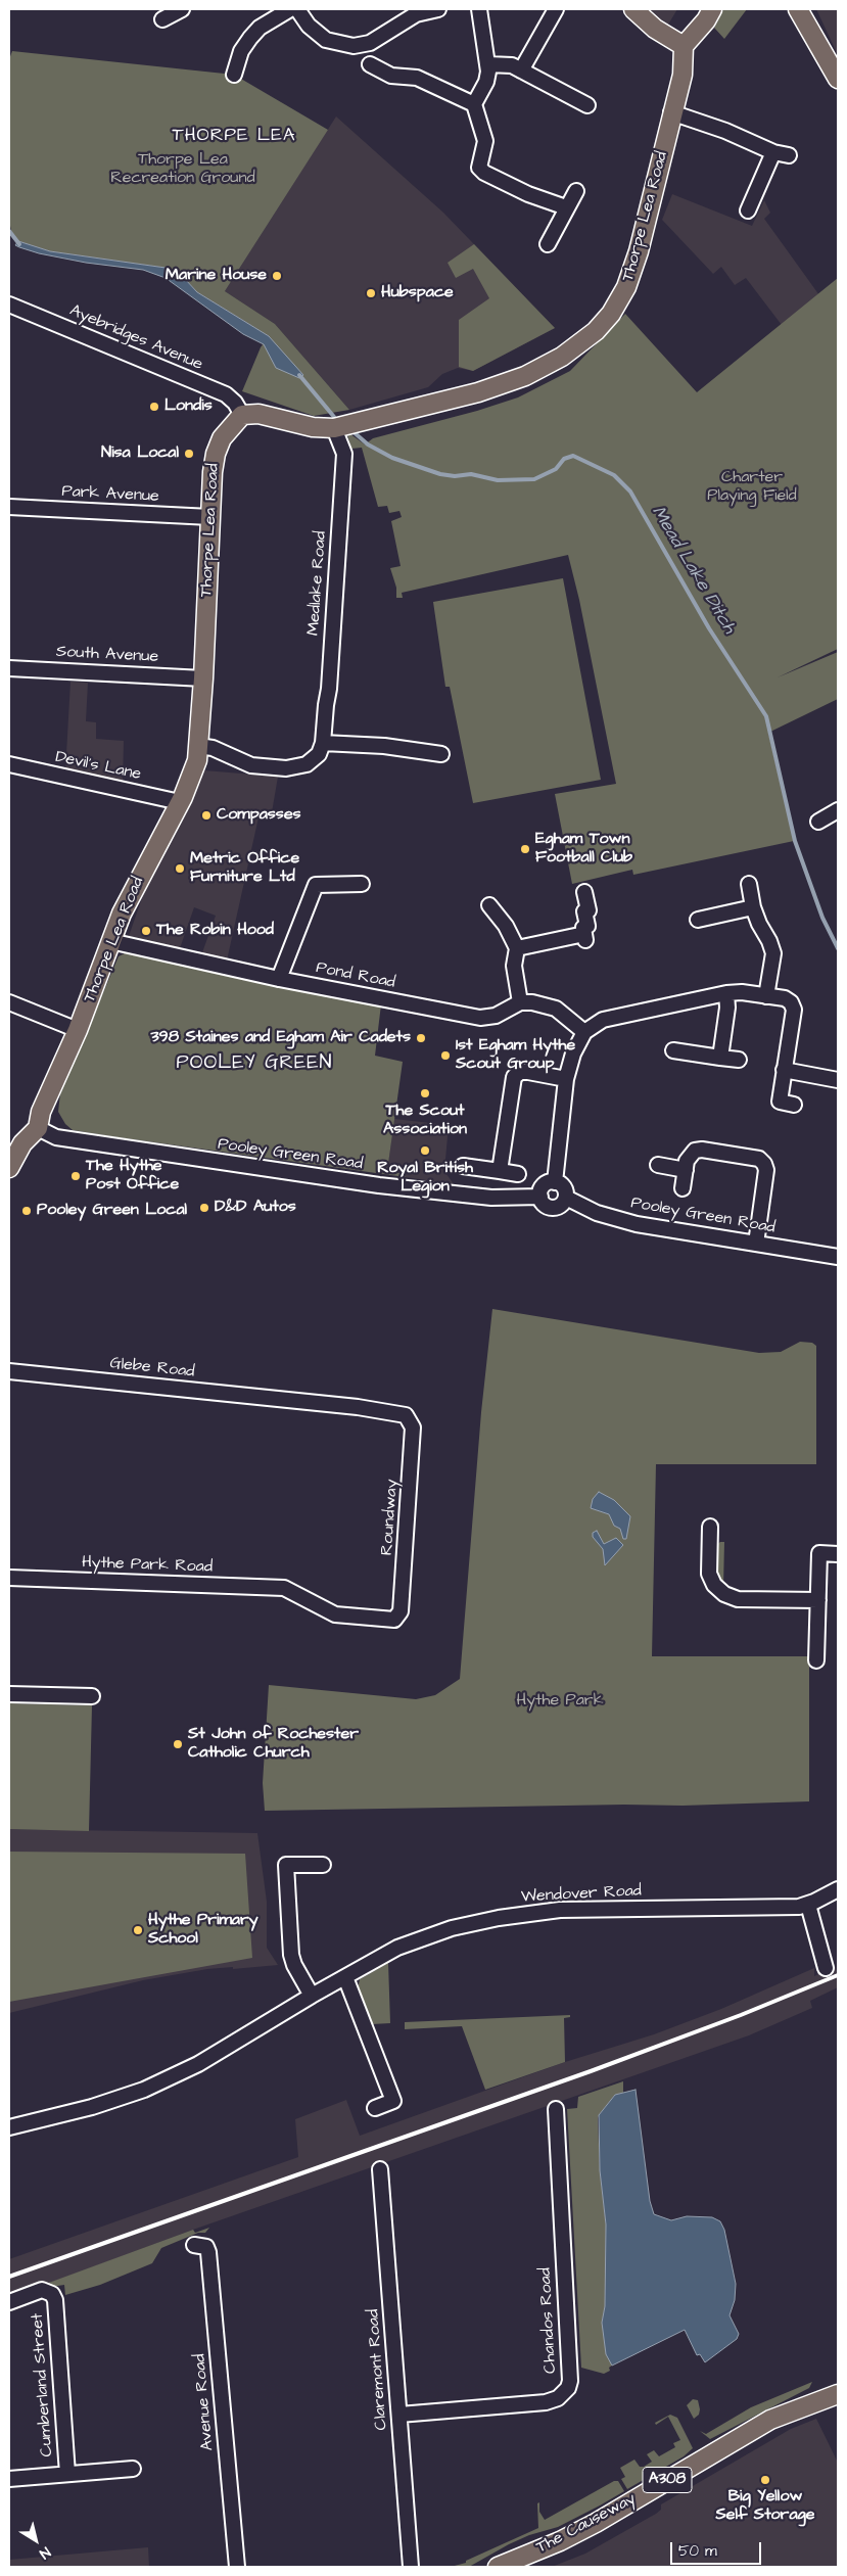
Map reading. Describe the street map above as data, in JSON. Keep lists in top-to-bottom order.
{
  "streets": {
    "main road": ["Thorpe Lea Road", "A308", "The Causeway"],
    "street": [
      "Ayebridges Avenue",
      "Park Avenue",
      "Medlake Road",
      "South Avenue",
      "Devil's Lane",
      "Pond Road",
      "Pooley Green Road",
      "Glebe Road",
      "Roundway",
      "Hythe Park Road",
      "Wendover Road",
      "Chandos Road",
      "Claremont Road",
      "Cumberland Street",
      "Avenue Road"
    ]
  },
  "crossings": [
    ["Thorpe Lea Road", "Ayebridges Avenue"],
    ["Thorpe Lea Road", "Park Avenue"],
    ["Thorpe Lea Road", "Medlake Road"],
    ["Thorpe Lea Road", "South Avenue"],
    ["Thorpe Lea Road", "Devil's Lane"],
    ["Thorpe Lea Road", "Pond Road"],
    ["Thorpe Lea Road", "Pooley Green Road"],
    ["Glebe Road", "Roundway"],
    ["Roundway", "Hythe Park Road"],
    ["Chandos Road", "Claremont Road"]
  ],
  "districts": ["THORPE LEA", "POOLEY GREEN"],
  "water": ["Mead Lake Ditch"],
  "parks": ["Thorpe Lea Recreation Ground", "Charter Playing Field", "Hythe Park"],
  "places": [
    "Marine House",
    "Hubspace",
    "Londis",
    "Nisa Local",
    "Compasses",
    "Egham Town Football Club",
    "Metric Office Furniture Ltd",
    "The Robin Hood",
    "398 Staines and Egham Air Cadets",
    "1st Egham Hythe Scout Group",
    "The Scout Association",
    "Royal British Legion",
    "The Hythe Post Office",
    "D&D Autos",
    "Pooley Green Local",
    "St John of Rochester Catholic Church",
    "Hythe Primary School",
    "Big Yellow Self Storage"
  ],
  "scale_bar": "50 m",
  "north": "bottom right"
}
